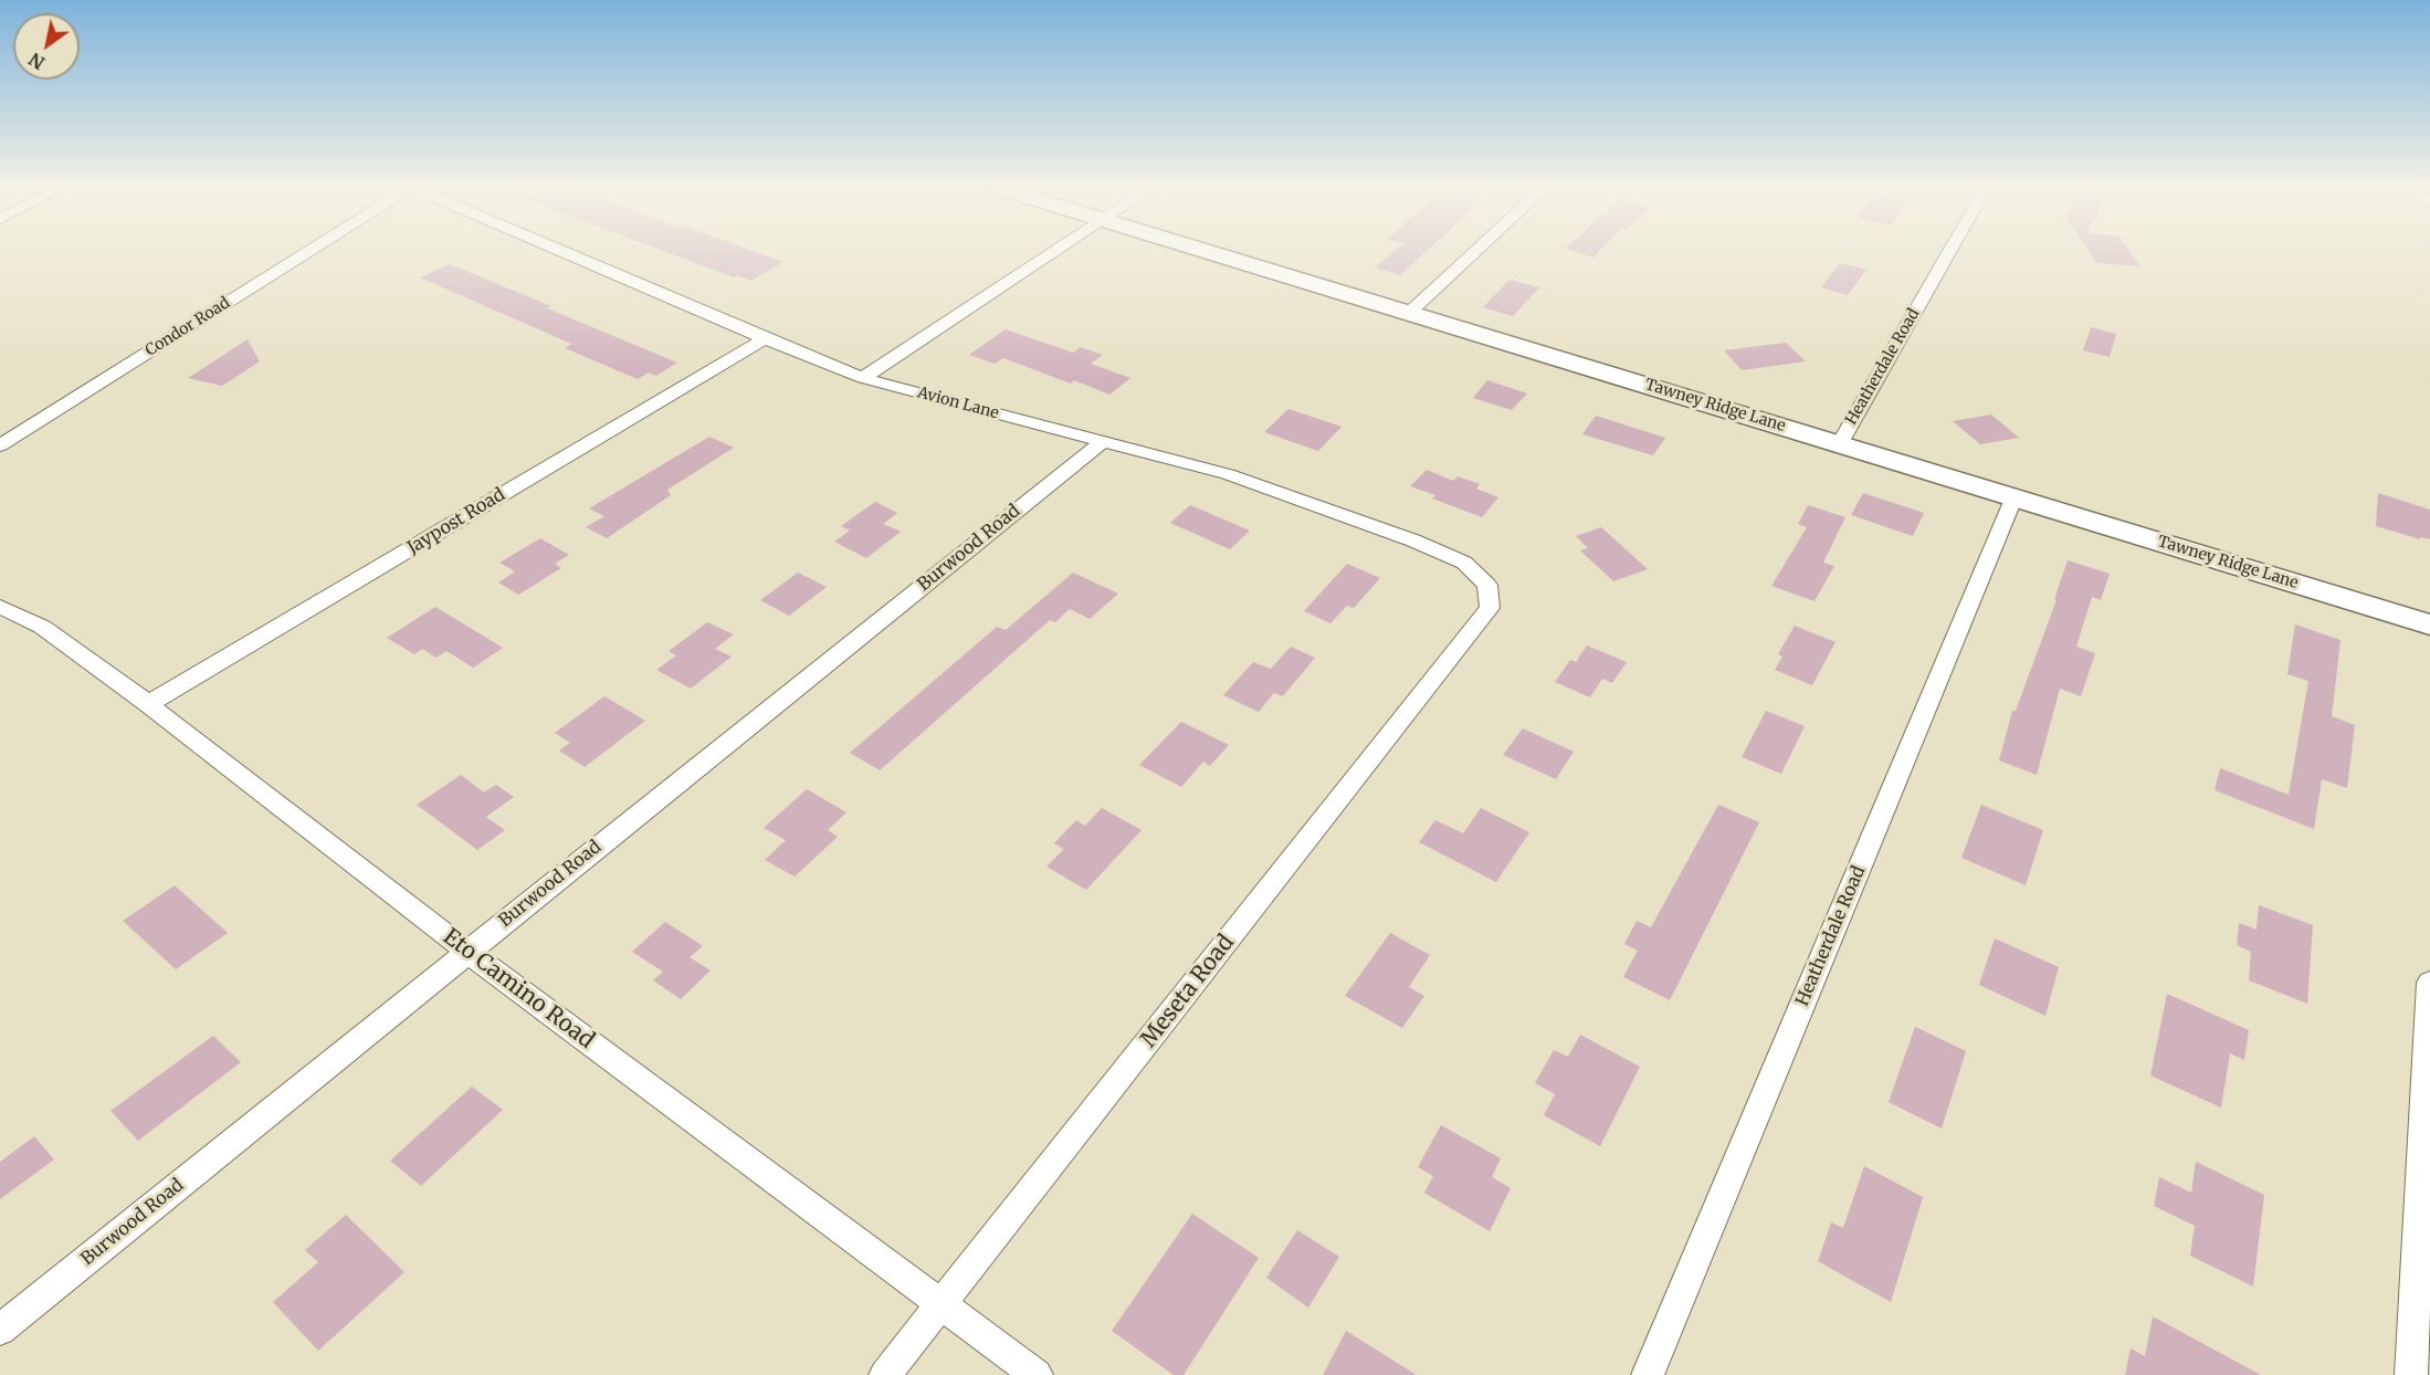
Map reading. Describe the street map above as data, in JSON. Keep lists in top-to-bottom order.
{
  "streets": {
    "street": [
      "Condor Road",
      "Heatherdale Road",
      "Avion Lane",
      "Tawney Ridge Lane",
      "Jaypost Road",
      "Burwood Road",
      "Eto Camino Road",
      "Meseta Road"
    ]
  },
  "crossings": [
    ["Heatherdale Road", "Tawney Ridge Lane"],
    ["Avion Lane", "Jaypost Road"],
    ["Avion Lane", "Burwood Road"],
    ["Avion Lane", "Meseta Road"],
    ["Jaypost Road", "Eto Camino Road"],
    ["Burwood Road", "Eto Camino Road"],
    ["Eto Camino Road", "Meseta Road"]
  ],
  "north": "bottom left"
}
